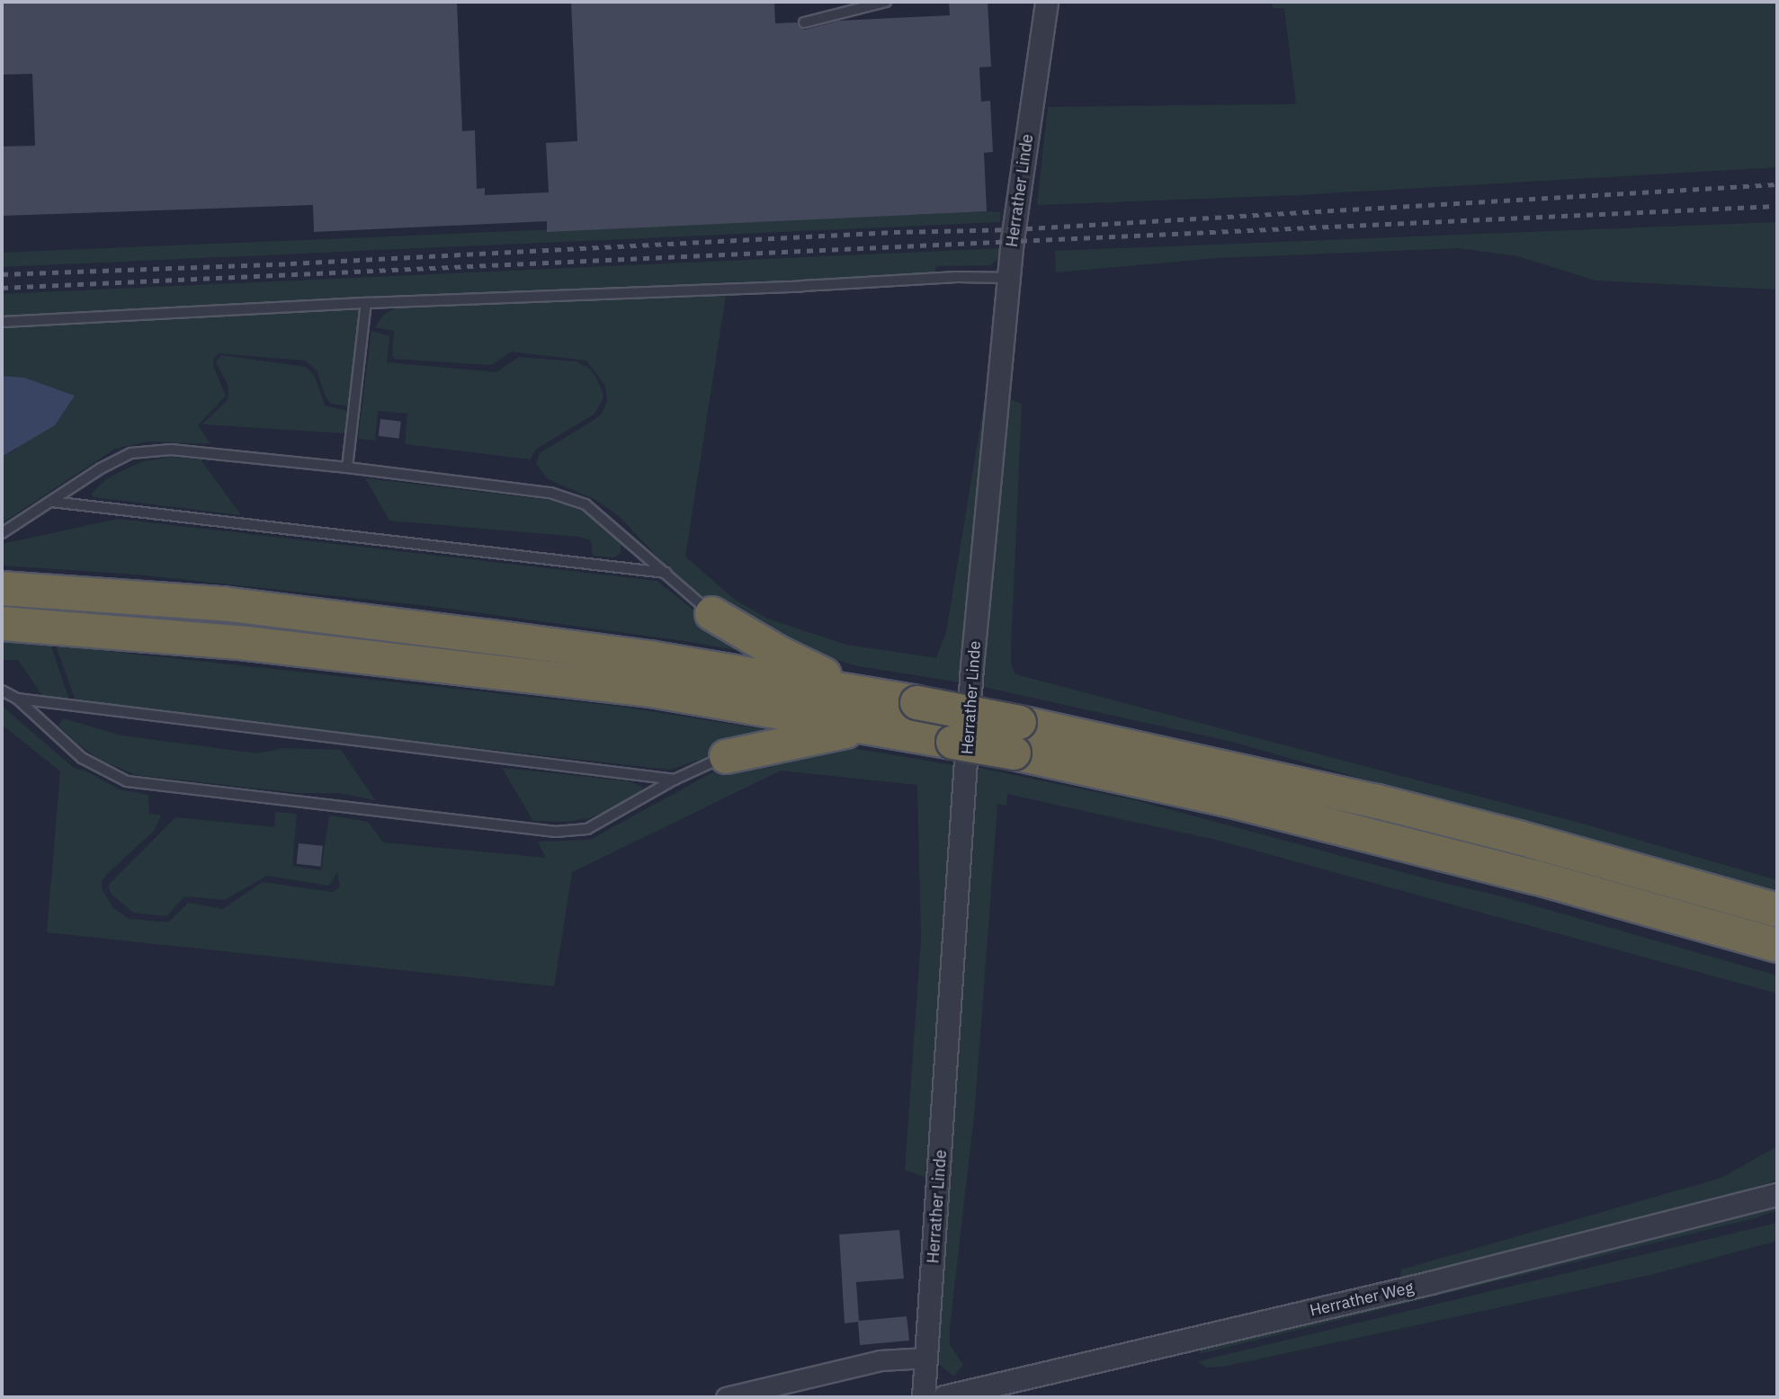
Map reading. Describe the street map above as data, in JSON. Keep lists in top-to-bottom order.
{
  "streets": {
    "street": ["Herrather Linde", "Herrather Weg"]
  }
}
